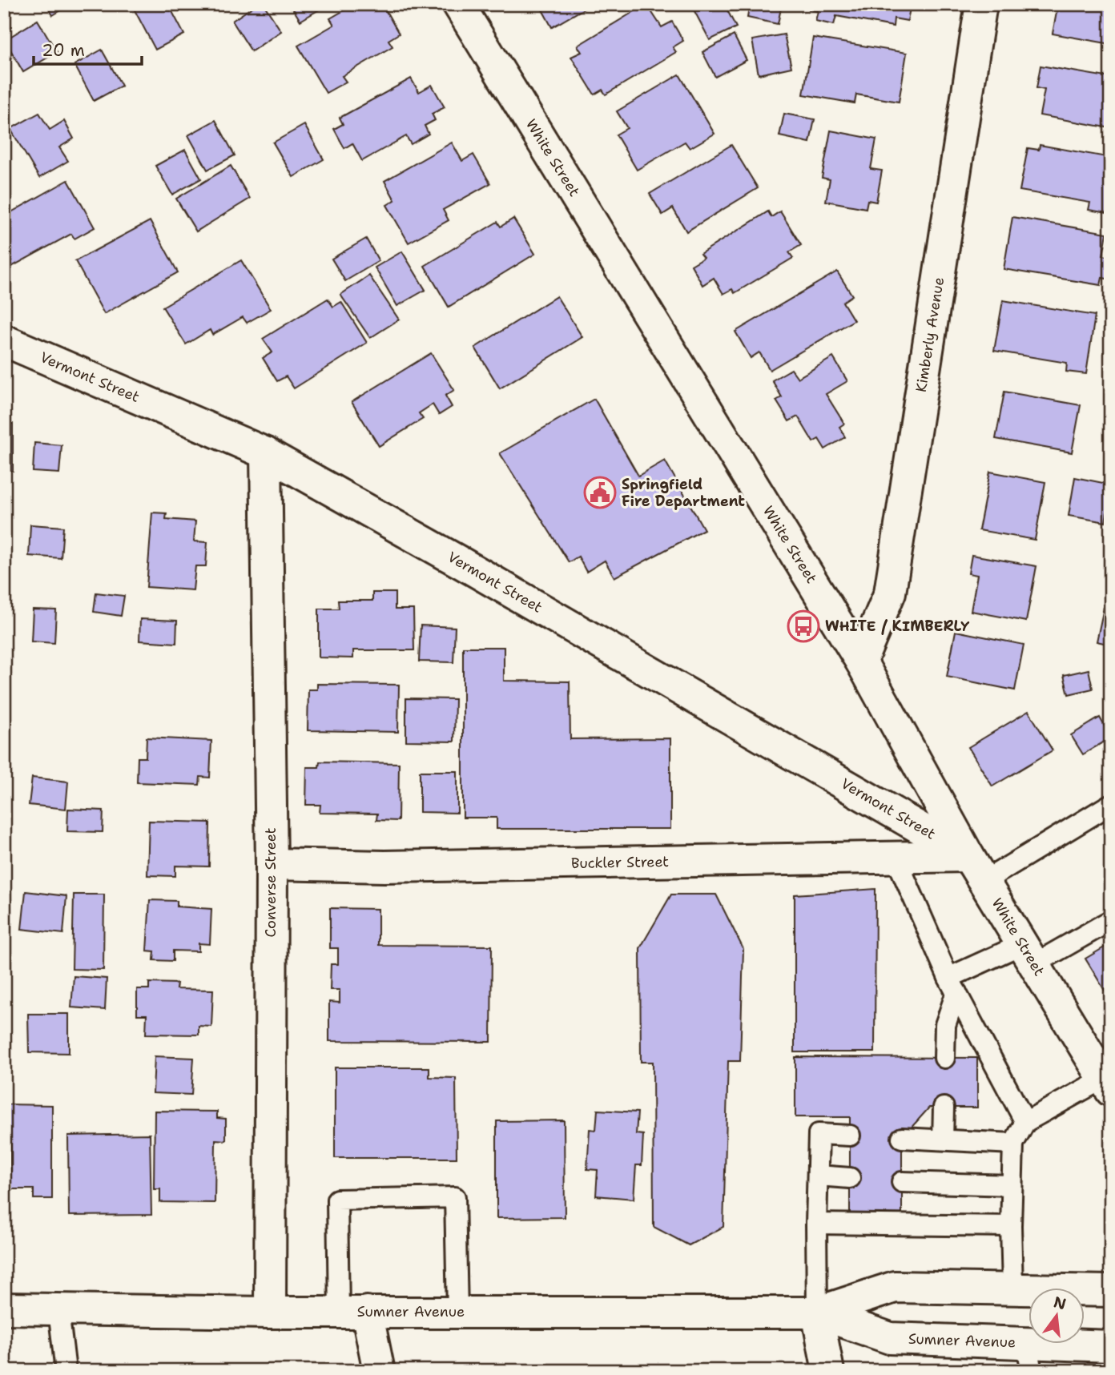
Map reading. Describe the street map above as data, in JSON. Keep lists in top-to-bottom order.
{
  "streets": {
    "main road": [
      "White Street",
      "Kimberly Avenue",
      "Vermont Street",
      "Buckler Street",
      "Converse Street",
      "Sumner Avenue"
    ]
  },
  "crossings": [
    ["White Street", "Kimberly Avenue"],
    ["White Street", "Vermont Street"],
    ["White Street", "Buckler Street"],
    ["Vermont Street", "Buckler Street"],
    ["Vermont Street", "Converse Street"],
    ["Buckler Street", "Converse Street"],
    ["Converse Street", "Sumner Avenue"]
  ],
  "places": {
    "public building": ["Springfield Fire Department"],
    "bus stop": ["WHITE / KIMBERLY"]
  },
  "scale_bar": "20 m",
  "north": "top"
}
